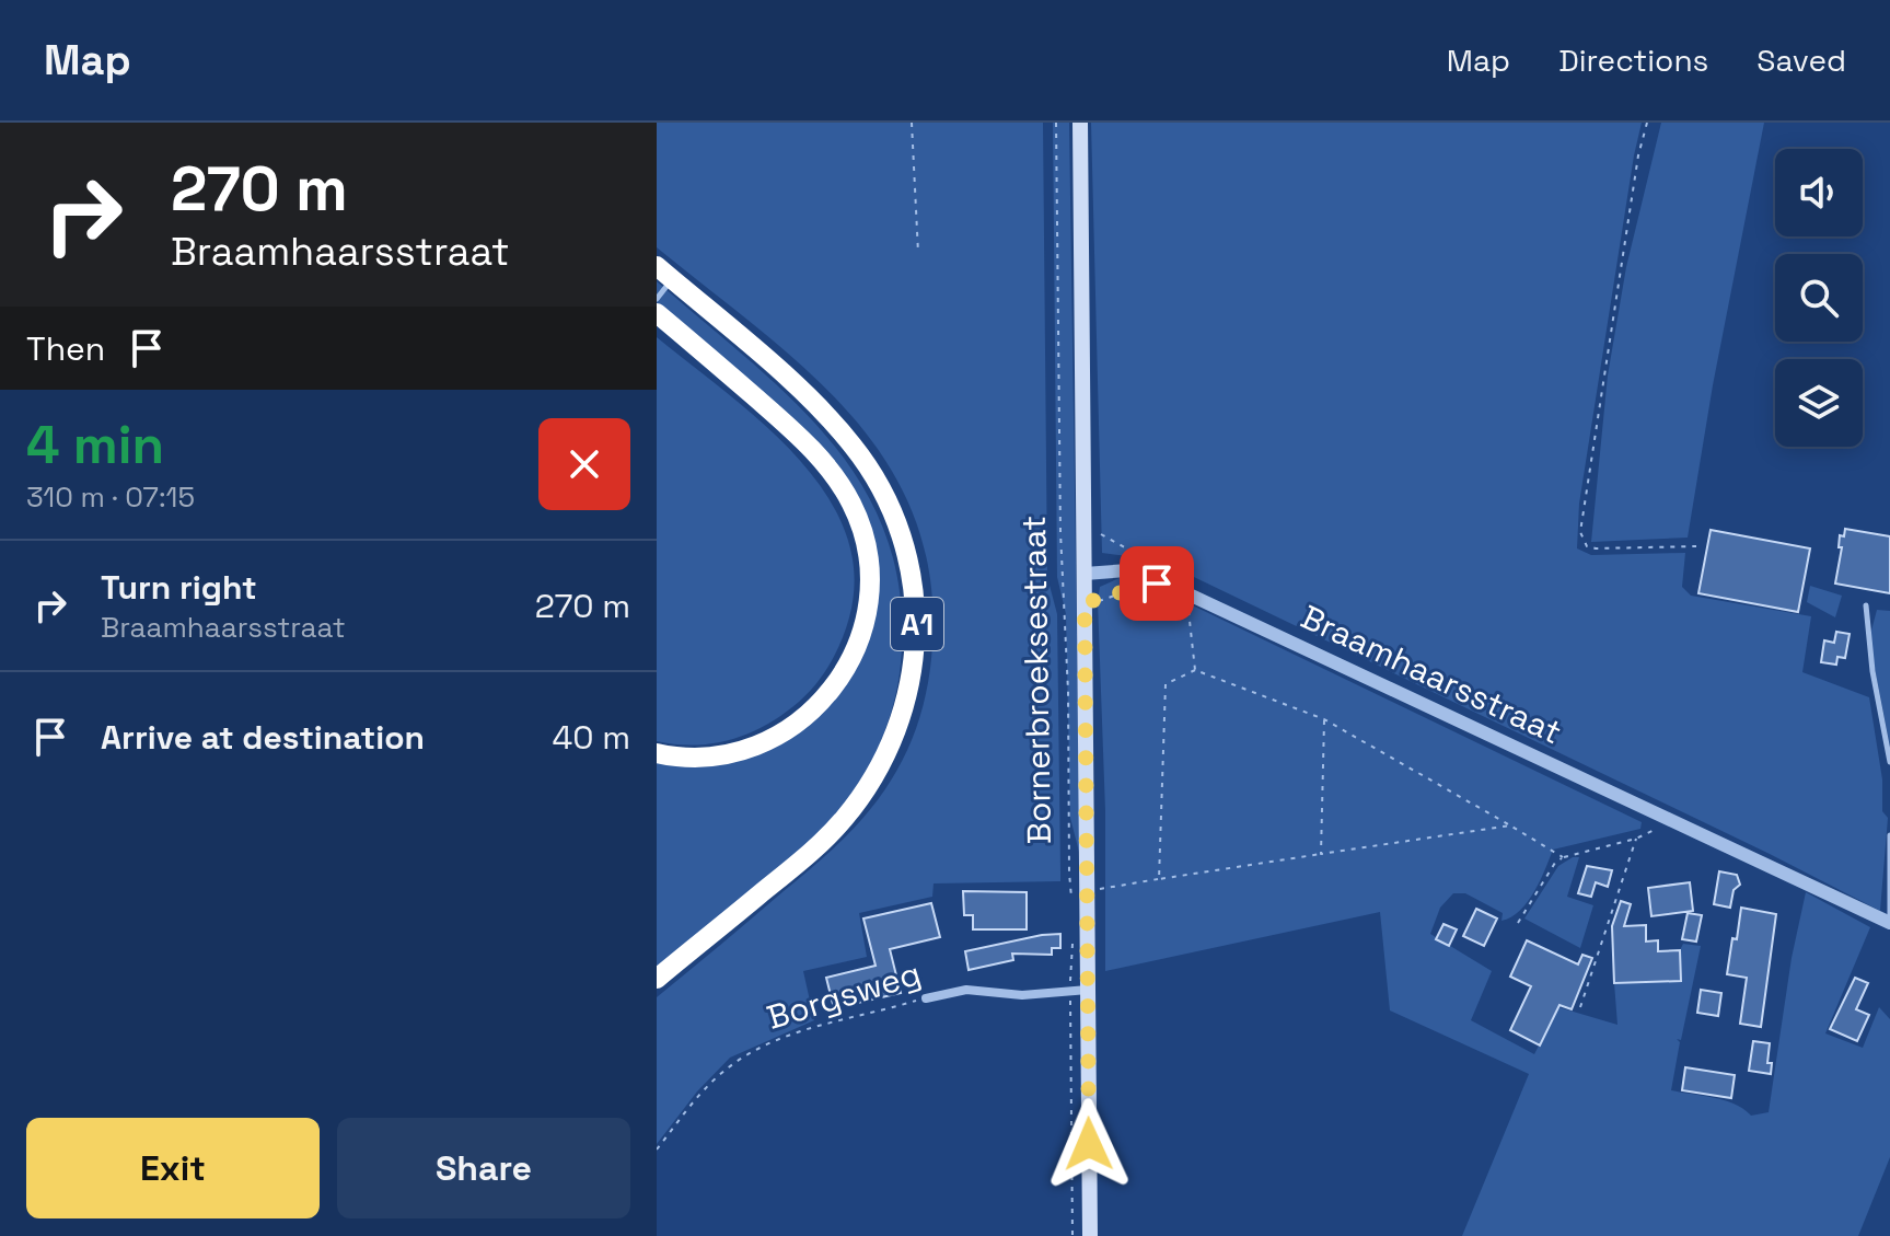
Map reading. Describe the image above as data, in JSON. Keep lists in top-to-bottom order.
{
  "streets": {
    "highway": ["A1"],
    "main road": ["Bornerbroeksestraat"],
    "street": ["Braamhaarsstraat", "Borgsweg"]
  },
  "crossings": [
    ["Braamhaarsstraat", "Bornerbroeksestraat"],
    ["Bornerbroeksestraat", "Borgsweg"]
  ],
  "page": {
    "header": "Map",
    "nav": ["Map", "Directions", "Saved"],
    "turn": ["270 m", "Braamhaarsstraat"],
    "then": "Then",
    "heading": ["4 min", "310 m · 07:15"],
    "list": [
      {
        "name": "Turn right",
        "note": "Braamhaarsstraat",
        "value": "270 m"
      },
      {
        "name": "Arrive at destination",
        "value": "40 m"
      }
    ],
    "buttons": ["Exit", "Share"]
  }
}
